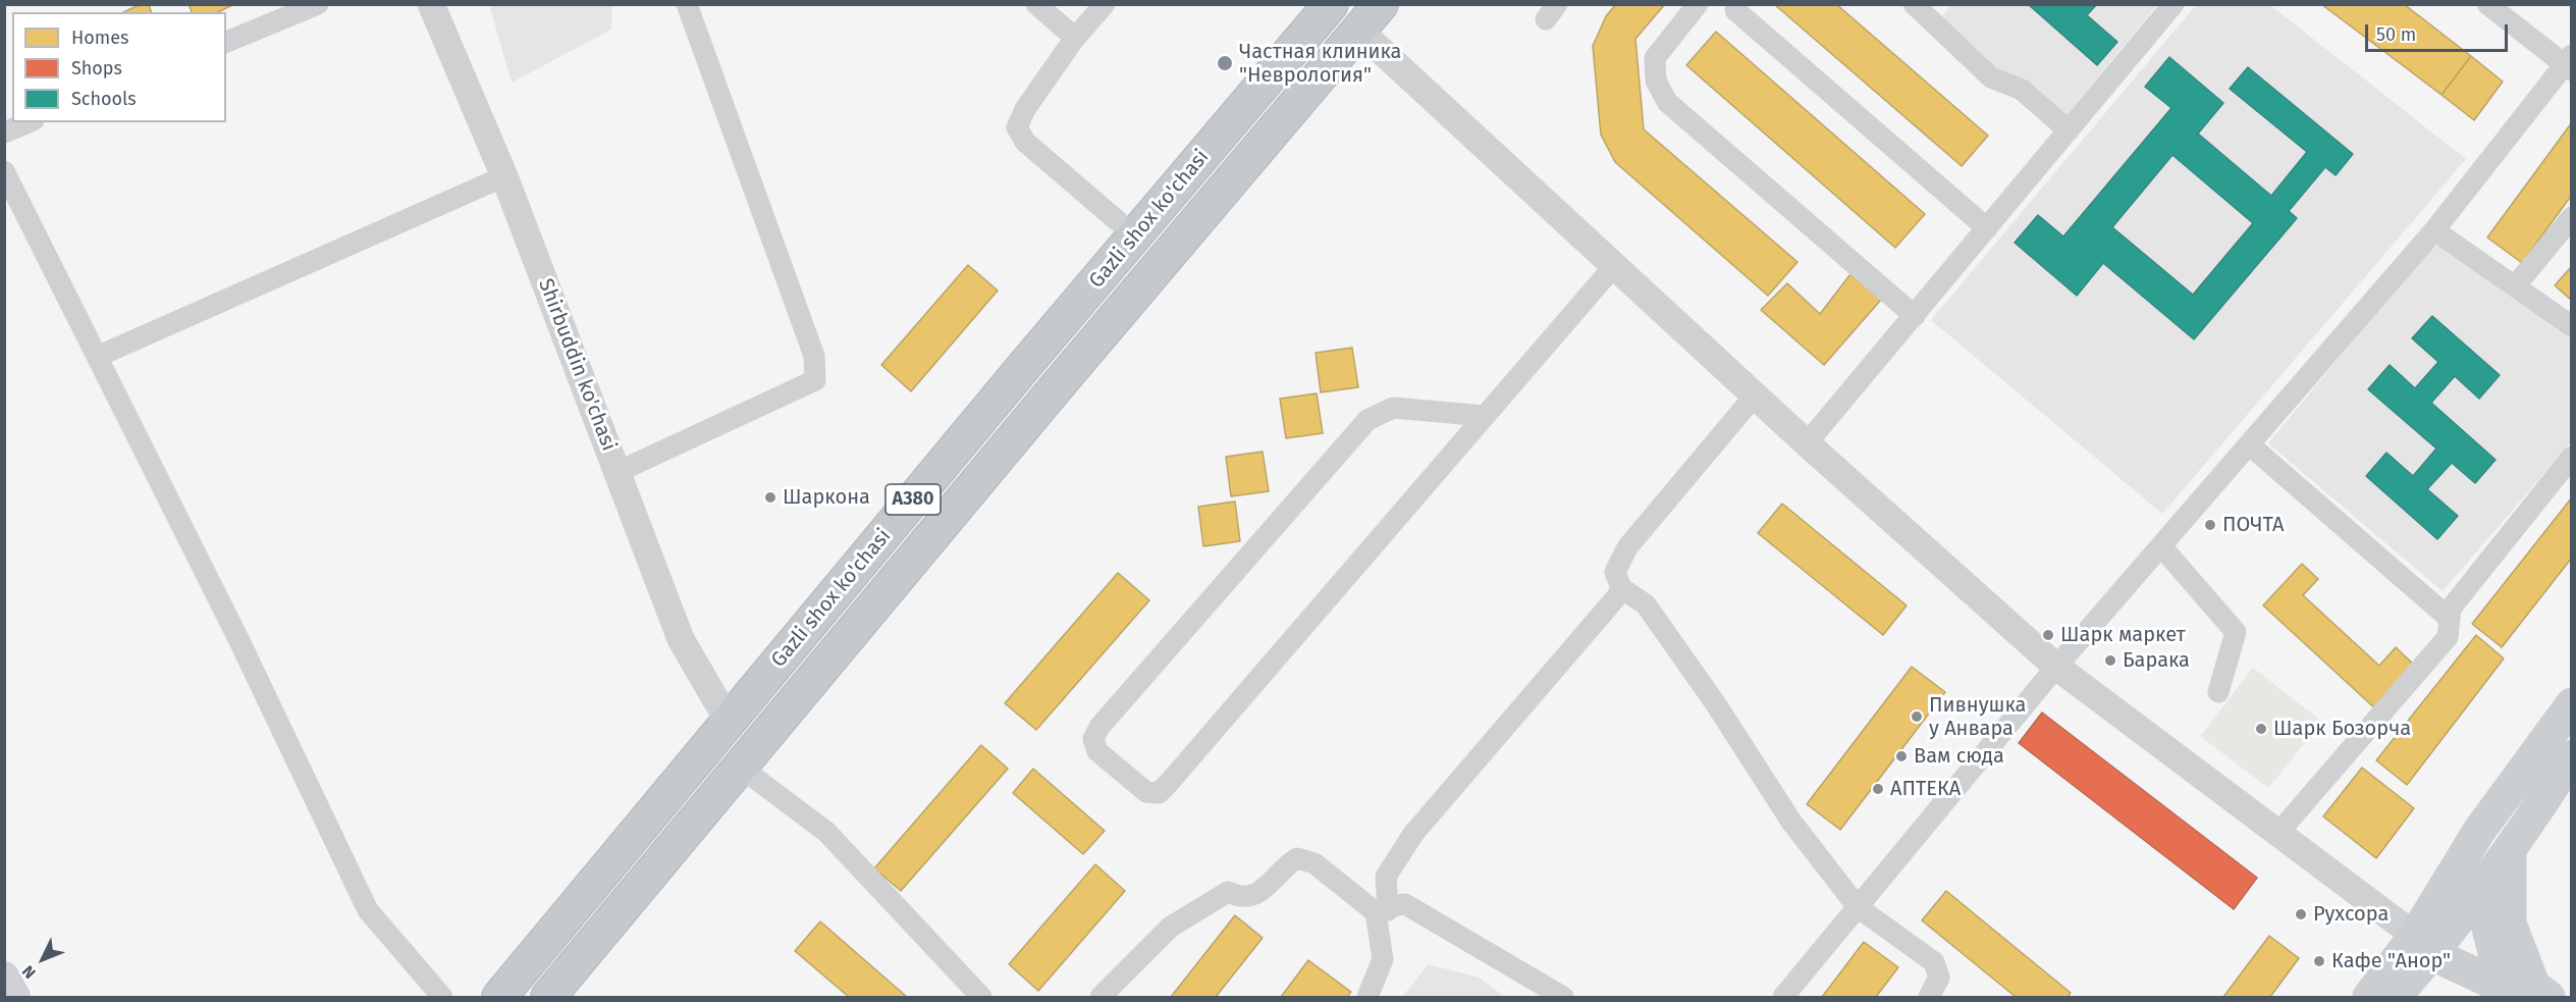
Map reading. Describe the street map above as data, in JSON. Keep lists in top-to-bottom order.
{
  "streets": {
    "highway": ["Gazli shox ko'chasi", "A380"],
    "street": ["Shirbuddin ko'chasi"]
  },
  "crossings": [
    ["Gazli shox ko'chasi", "Shirbuddin ko'chasi"]
  ],
  "places": [
    "Частная клиника \"Неврология\"",
    "Шаркона",
    "ПОЧТА",
    "Шарк маркет",
    "Барака",
    "Пивнушка у Анвара",
    "Шарк Бозорча",
    "Вам сюда",
    "АПТЕКА",
    "Рухсора",
    "Кафе \"Анор\""
  ],
  "legend": ["Homes", "Shops", "Schools"],
  "scale_bar": "50 m",
  "north": "bottom left"
}
